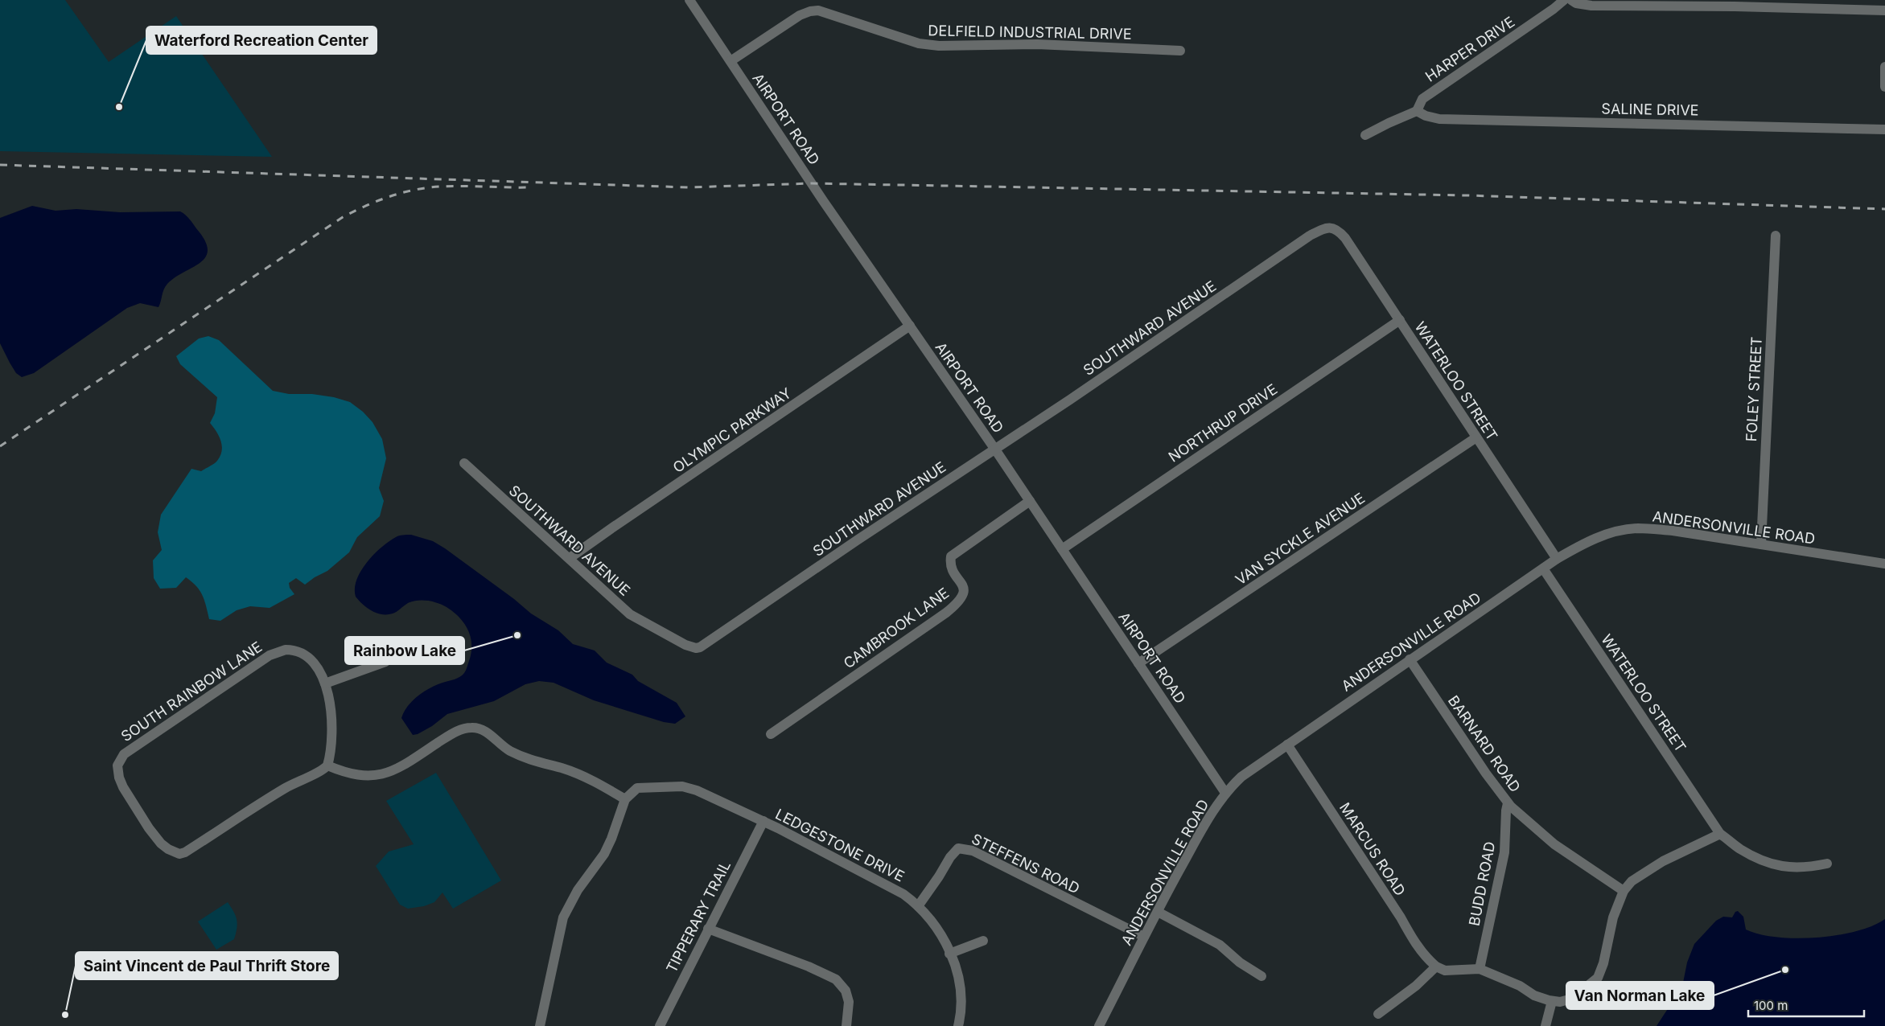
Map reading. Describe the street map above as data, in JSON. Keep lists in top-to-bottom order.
{
  "streets": {
    "street": [
      "DELFIELD INDUSTRIAL DRIVE",
      "HARPER DRIVE",
      "SALINE DRIVE",
      "AIRPORT ROAD",
      "SOUTHWARD AVENUE",
      "WATERLOO STREET",
      "FOLEY STREET",
      "NORTHRUP DRIVE",
      "OLYMPIC PARKWAY",
      "ANDERSONVILLE ROAD",
      "VAN SYCKLE AVENUE",
      "CAMBROOK LANE",
      "SOUTH RAINBOW LANE",
      "BARNARD ROAD",
      "LEDGESTONE DRIVE",
      "MARCUS ROAD",
      "STEFFENS ROAD",
      "BUDD ROAD",
      "TIPPERARY TRAIL"
    ]
  },
  "crossings": [
    ["DELFIELD INDUSTRIAL DRIVE", "AIRPORT ROAD"],
    ["HARPER DRIVE", "SALINE DRIVE"],
    ["AIRPORT ROAD", "SOUTHWARD AVENUE"],
    ["AIRPORT ROAD", "NORTHRUP DRIVE"],
    ["AIRPORT ROAD", "OLYMPIC PARKWAY"],
    ["AIRPORT ROAD", "ANDERSONVILLE ROAD"],
    ["AIRPORT ROAD", "VAN SYCKLE AVENUE"],
    ["AIRPORT ROAD", "CAMBROOK LANE"],
    ["SOUTHWARD AVENUE", "WATERLOO STREET"],
    ["SOUTHWARD AVENUE", "OLYMPIC PARKWAY"],
    ["WATERLOO STREET", "NORTHRUP DRIVE"],
    ["WATERLOO STREET", "ANDERSONVILLE ROAD"],
    ["WATERLOO STREET", "VAN SYCKLE AVENUE"],
    ["FOLEY STREET", "ANDERSONVILLE ROAD"],
    ["ANDERSONVILLE ROAD", "BARNARD ROAD"],
    ["ANDERSONVILLE ROAD", "MARCUS ROAD"],
    ["ANDERSONVILLE ROAD", "STEFFENS ROAD"],
    ["BARNARD ROAD", "BUDD ROAD"],
    ["LEDGESTONE DRIVE", "STEFFENS ROAD"],
    ["LEDGESTONE DRIVE", "TIPPERARY TRAIL"]
  ],
  "places": [
    "Waterford Recreation Center",
    "Rainbow Lake",
    "Van Norman Lake",
    "Saint Vincent de Paul Thrift Store"
  ],
  "scale_bar": "100 m"
}
